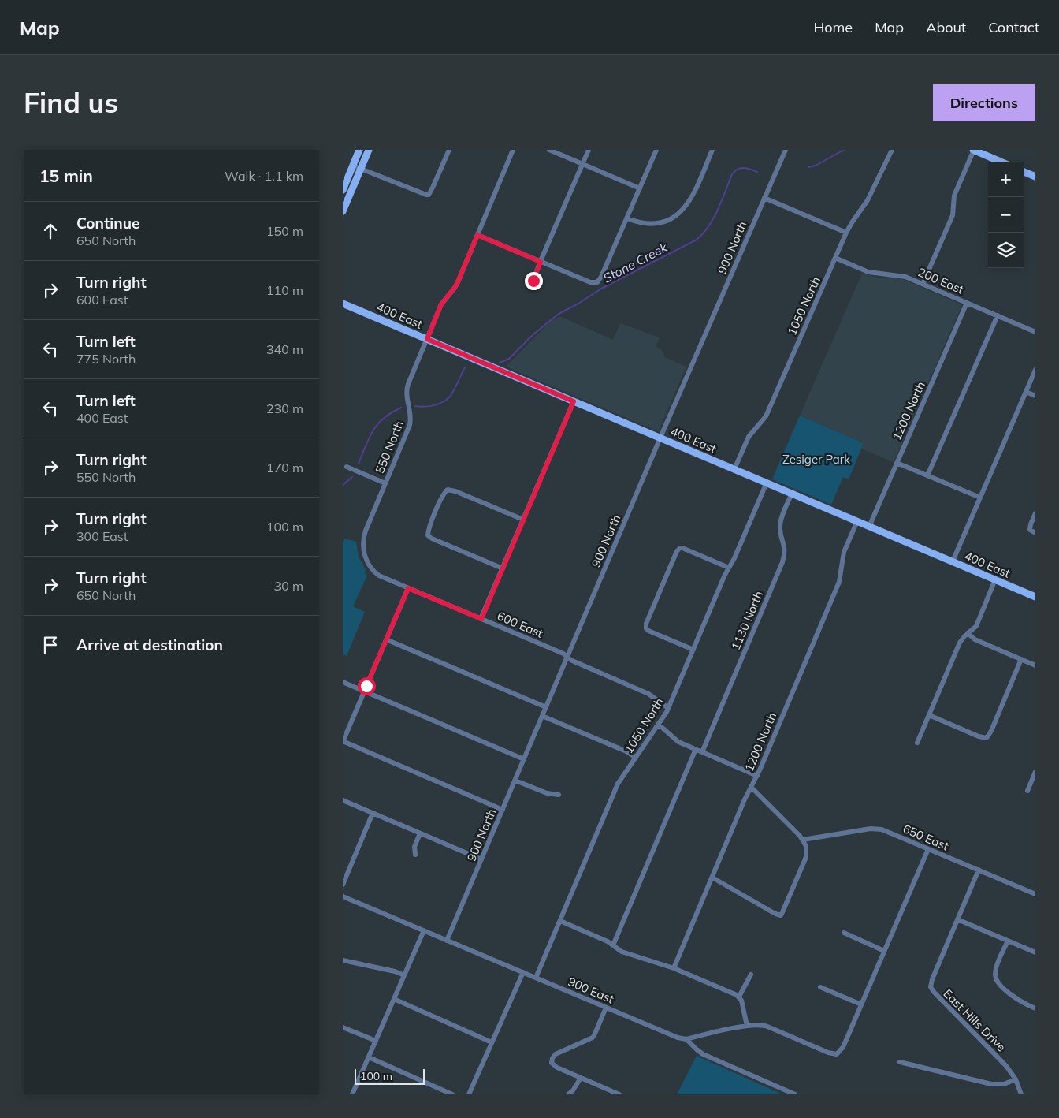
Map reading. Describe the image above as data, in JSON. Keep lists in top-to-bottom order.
{
  "streets": {
    "main road": ["400 East"],
    "street": [
      "900 North",
      "200 East",
      "1050 North",
      "1200 North",
      "550 North",
      "1130 North",
      "600 East",
      "650 East",
      "900 East",
      "East Hills Drive"
    ]
  },
  "crossings": [
    ["900 North", "400 East"],
    ["900 North", "600 East"],
    ["900 North", "900 East"],
    ["200 East", "1050 North"],
    ["200 East", "1200 North"],
    ["1050 North", "400 East"],
    ["1050 North", "600 East"],
    ["1050 North", "900 East"],
    ["400 East", "1200 North"],
    ["400 East", "550 North"],
    ["400 East", "1130 North"],
    ["550 North", "600 East"],
    ["650 East", "East Hills Drive"]
  ],
  "water": ["Stone Creek"],
  "parks": ["Zesiger Park"],
  "scale_bar": "100 m",
  "page": {
    "header": "Map",
    "nav": [
      "Home",
      "Map",
      "About",
      "Contact"
    ],
    "buttons": "Directions",
    "title": "Find us",
    "heading": ["15 min", "Walk · 1.1 km"],
    "map_buttons": ["+", "−"],
    "list": [
      ["Continue", "650 North", "150 m"],
      ["Turn right", "600 East", "110 m"],
      ["Turn left", "775 North", "340 m"],
      ["Turn left", "400 East", "230 m"],
      ["Turn right", "550 North", "170 m"],
      ["Turn right", "300 East", "100 m"],
      ["Turn right", "650 North", "30 m"],
      "Arrive at destination"
    ],
    "scale": "100 m"
  }
}
